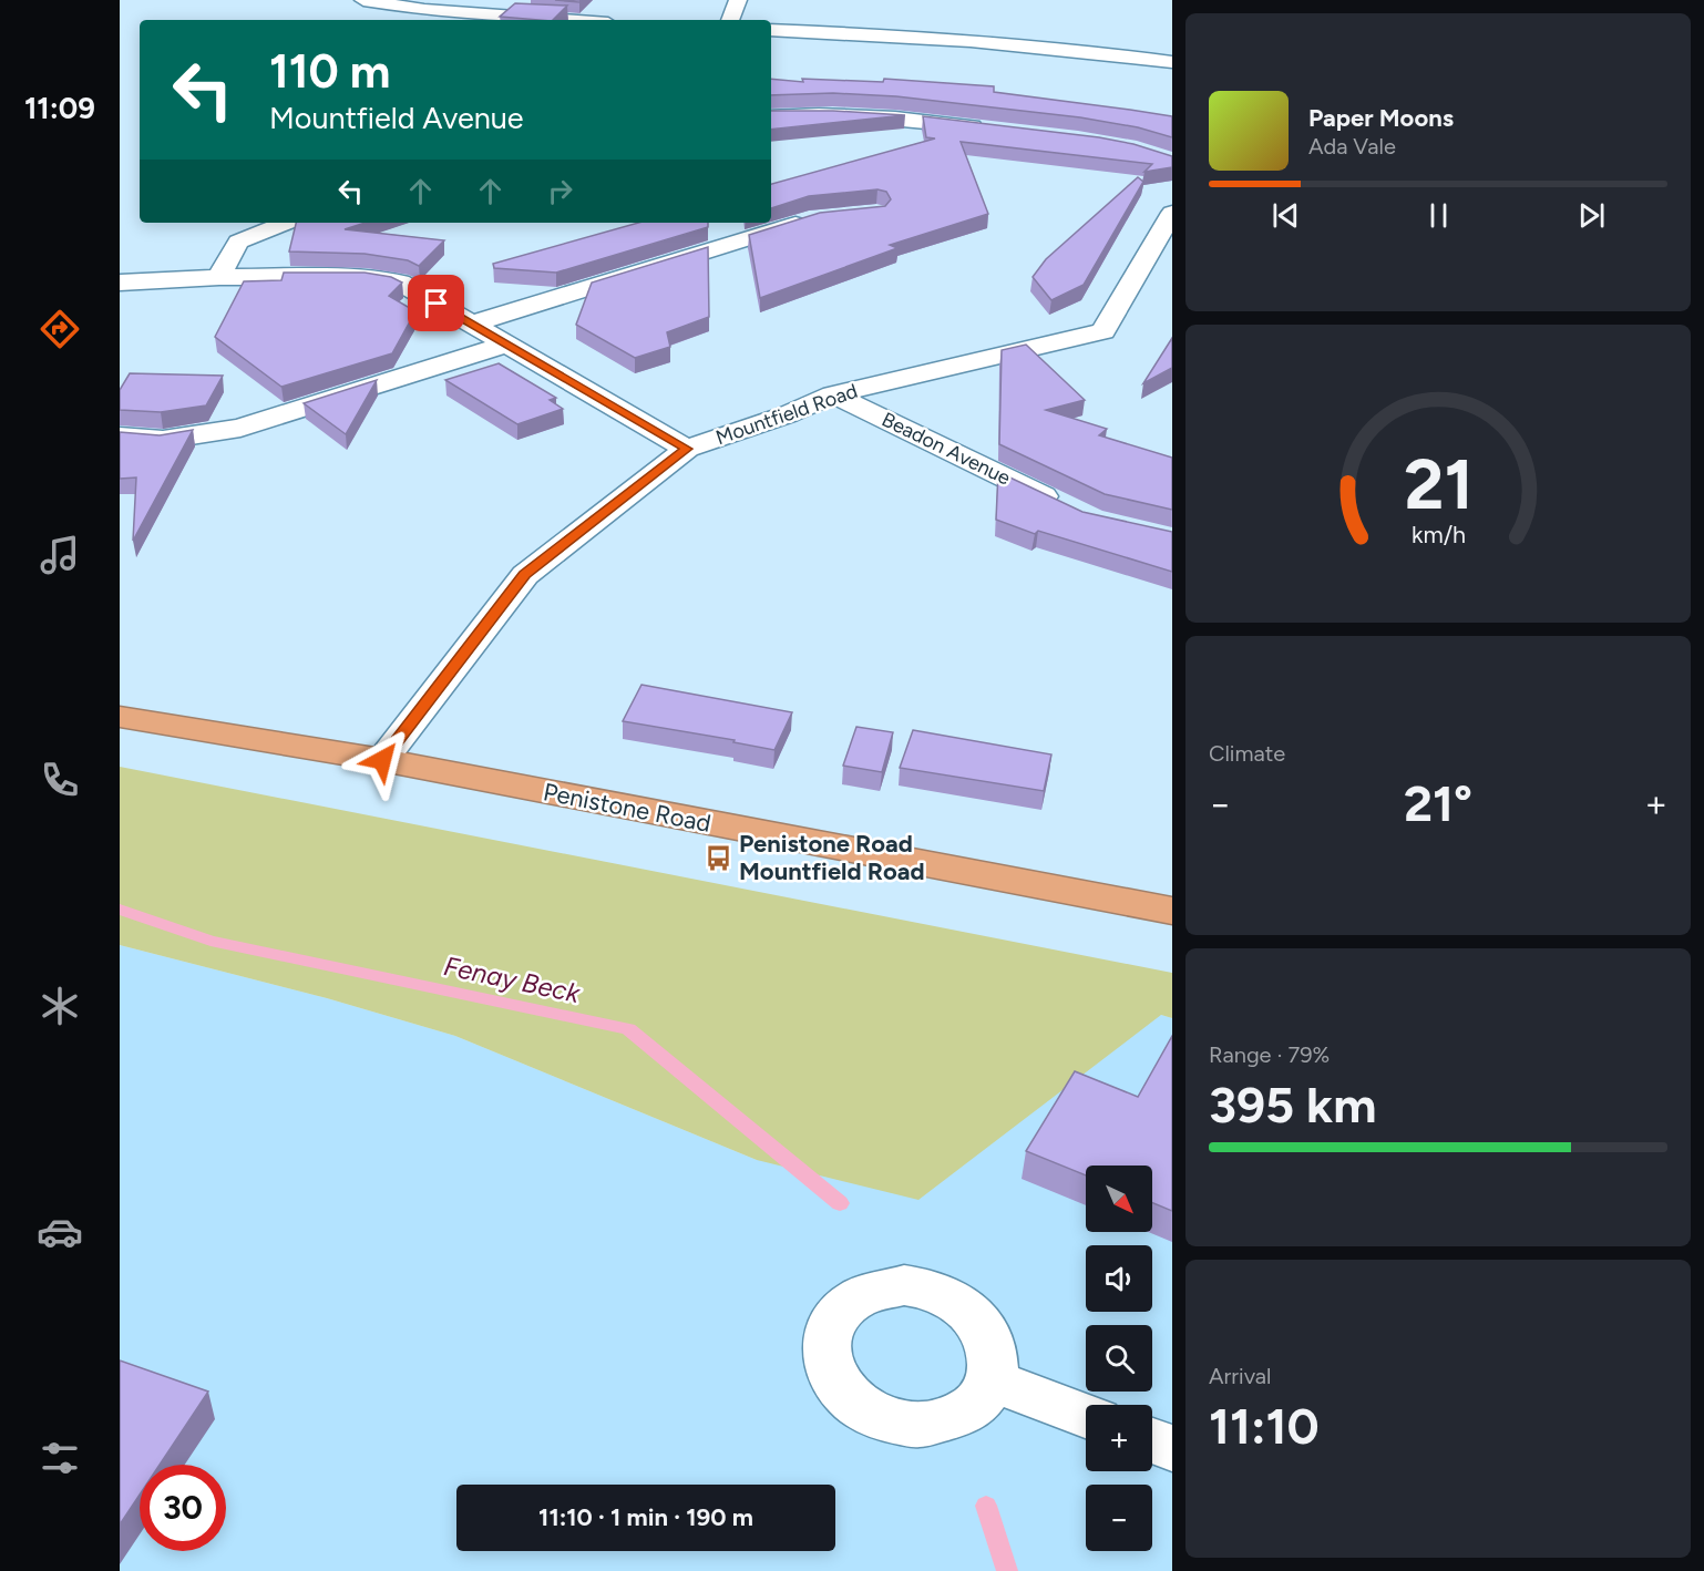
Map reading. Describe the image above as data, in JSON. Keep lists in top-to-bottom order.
{
  "streets": {
    "highway": ["Penistone Road"],
    "street": ["Mountfield Road", "Beadon Avenue"]
  },
  "crossings": [
    ["Mountfield Road", "Beadon Avenue"],
    ["Mountfield Road", "Penistone Road"]
  ],
  "water": ["Fenay Beck"],
  "places": {
    "bus stop": ["Penistone Road Mountfield Road"]
  },
  "north": "bottom right",
  "page": {
    "tabs": "11:09",
    "turn": ["110 m", "Mountfield Avenue"],
    "song": ["Paper Moons", "Ada Vale"],
    "tile": [
      "Climate",
      ["Range · 79%", "395 km"],
      ["Arrival", "11:10"]
    ],
    "heat": ["−", "21°", "+"],
    "map_buttons": ["+", "−"],
    "limit": "30",
    "trip": "11:10 · 1 min · 190 m",
    "gauge": ["21", "km/h"]
  }
}
